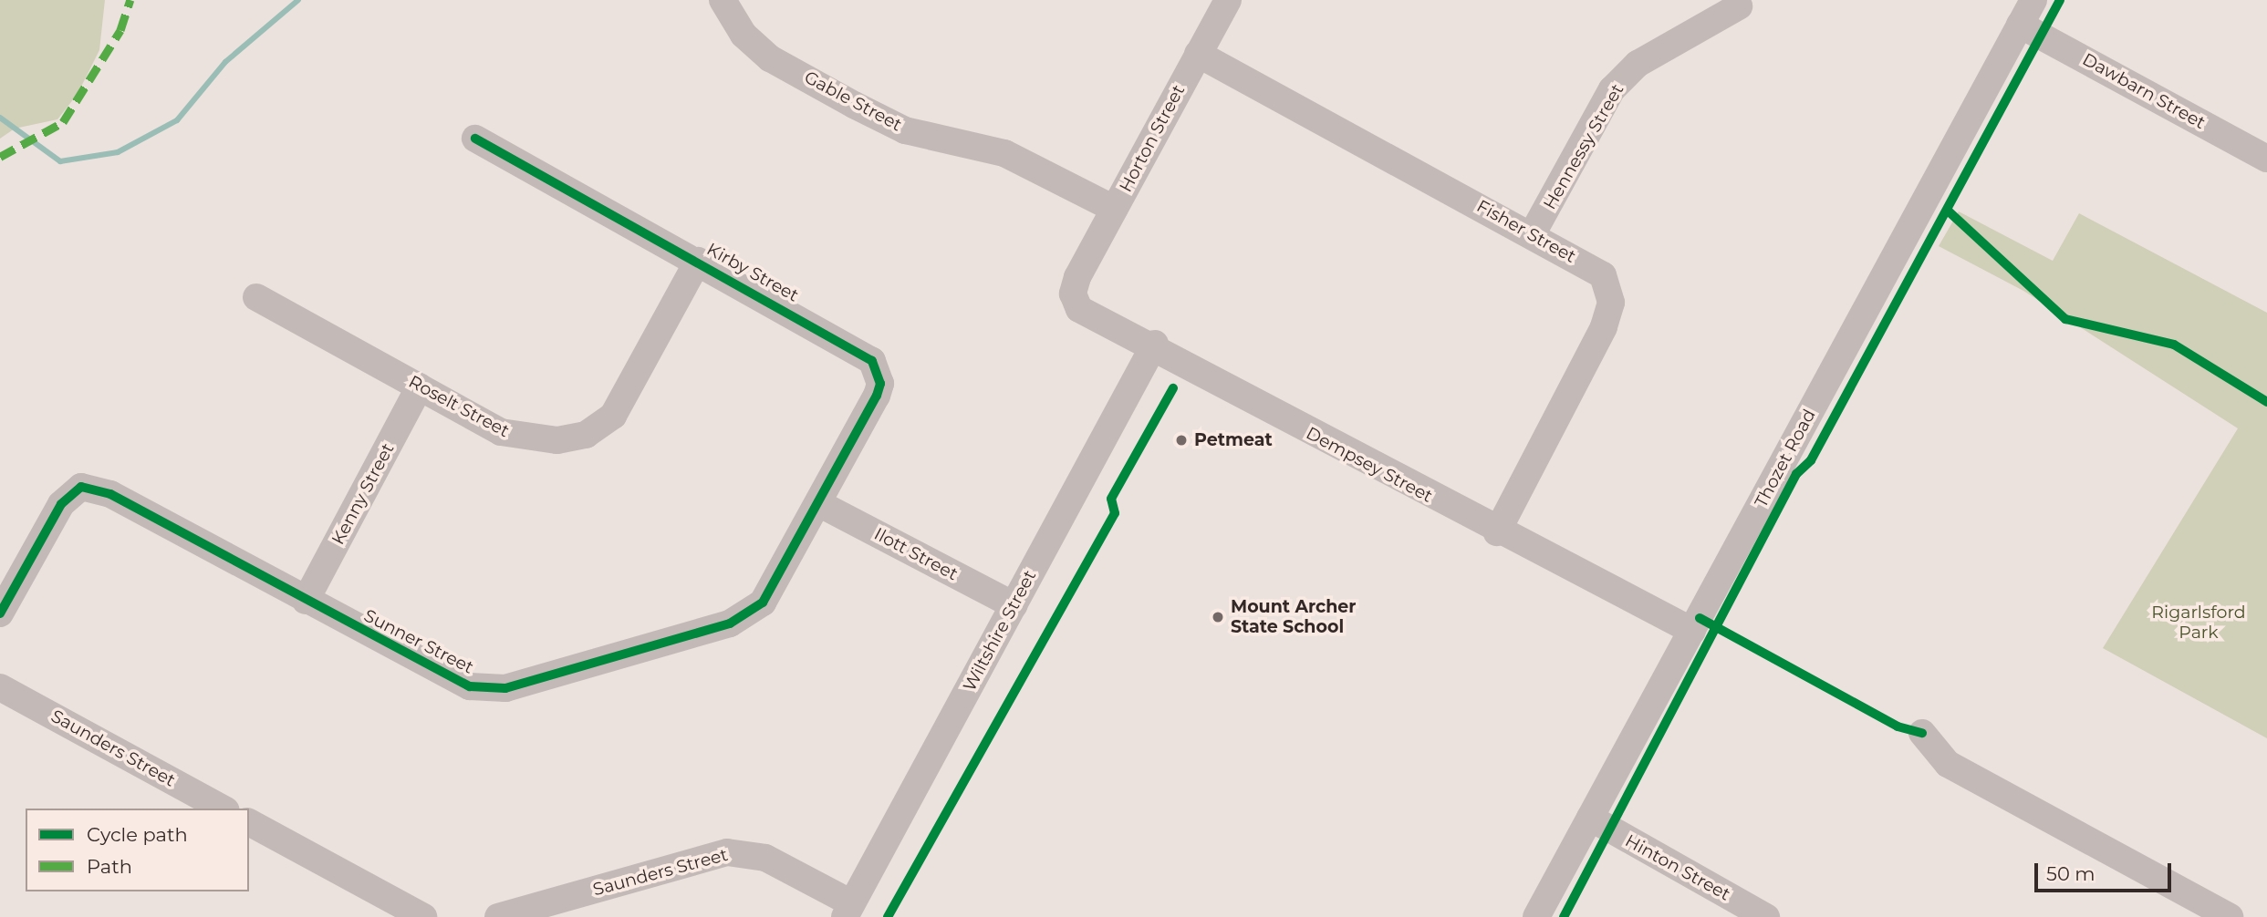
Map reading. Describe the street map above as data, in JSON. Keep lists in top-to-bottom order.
{
  "streets": {
    "street": [
      "Dawbarn Street",
      "Gable Street",
      "Horton Street",
      "Hennessy Street",
      "Fisher Street",
      "Kirby Street",
      "Roselt Street",
      "Thozet Road",
      "Dempsey Street",
      "Kenny Street",
      "Ilott Street",
      "Wiltshire Street",
      "Sunner Street",
      "Saunders Street",
      "Hinton Street"
    ]
  },
  "crossings": [
    ["Dawbarn Street", "Thozet Road"],
    ["Gable Street", "Horton Street"],
    ["Horton Street", "Fisher Street"],
    ["Horton Street", "Dempsey Street"],
    ["Hennessy Street", "Fisher Street"],
    ["Fisher Street", "Dempsey Street"],
    ["Kirby Street", "Roselt Street"],
    ["Kirby Street", "Ilott Street"],
    ["Kirby Street", "Sunner Street"],
    ["Roselt Street", "Kenny Street"],
    ["Thozet Road", "Dempsey Street"],
    ["Thozet Road", "Hinton Street"],
    ["Dempsey Street", "Wiltshire Street"],
    ["Kenny Street", "Sunner Street"],
    ["Ilott Street", "Wiltshire Street"],
    ["Ilott Street", "Sunner Street"],
    ["Wiltshire Street", "Saunders Street"]
  ],
  "parks": ["Rigarlsford Park"],
  "places": ["Petmeat", "Mount Archer State School"],
  "legend": ["Cycle path", "Path"],
  "scale_bar": "50 m"
}
